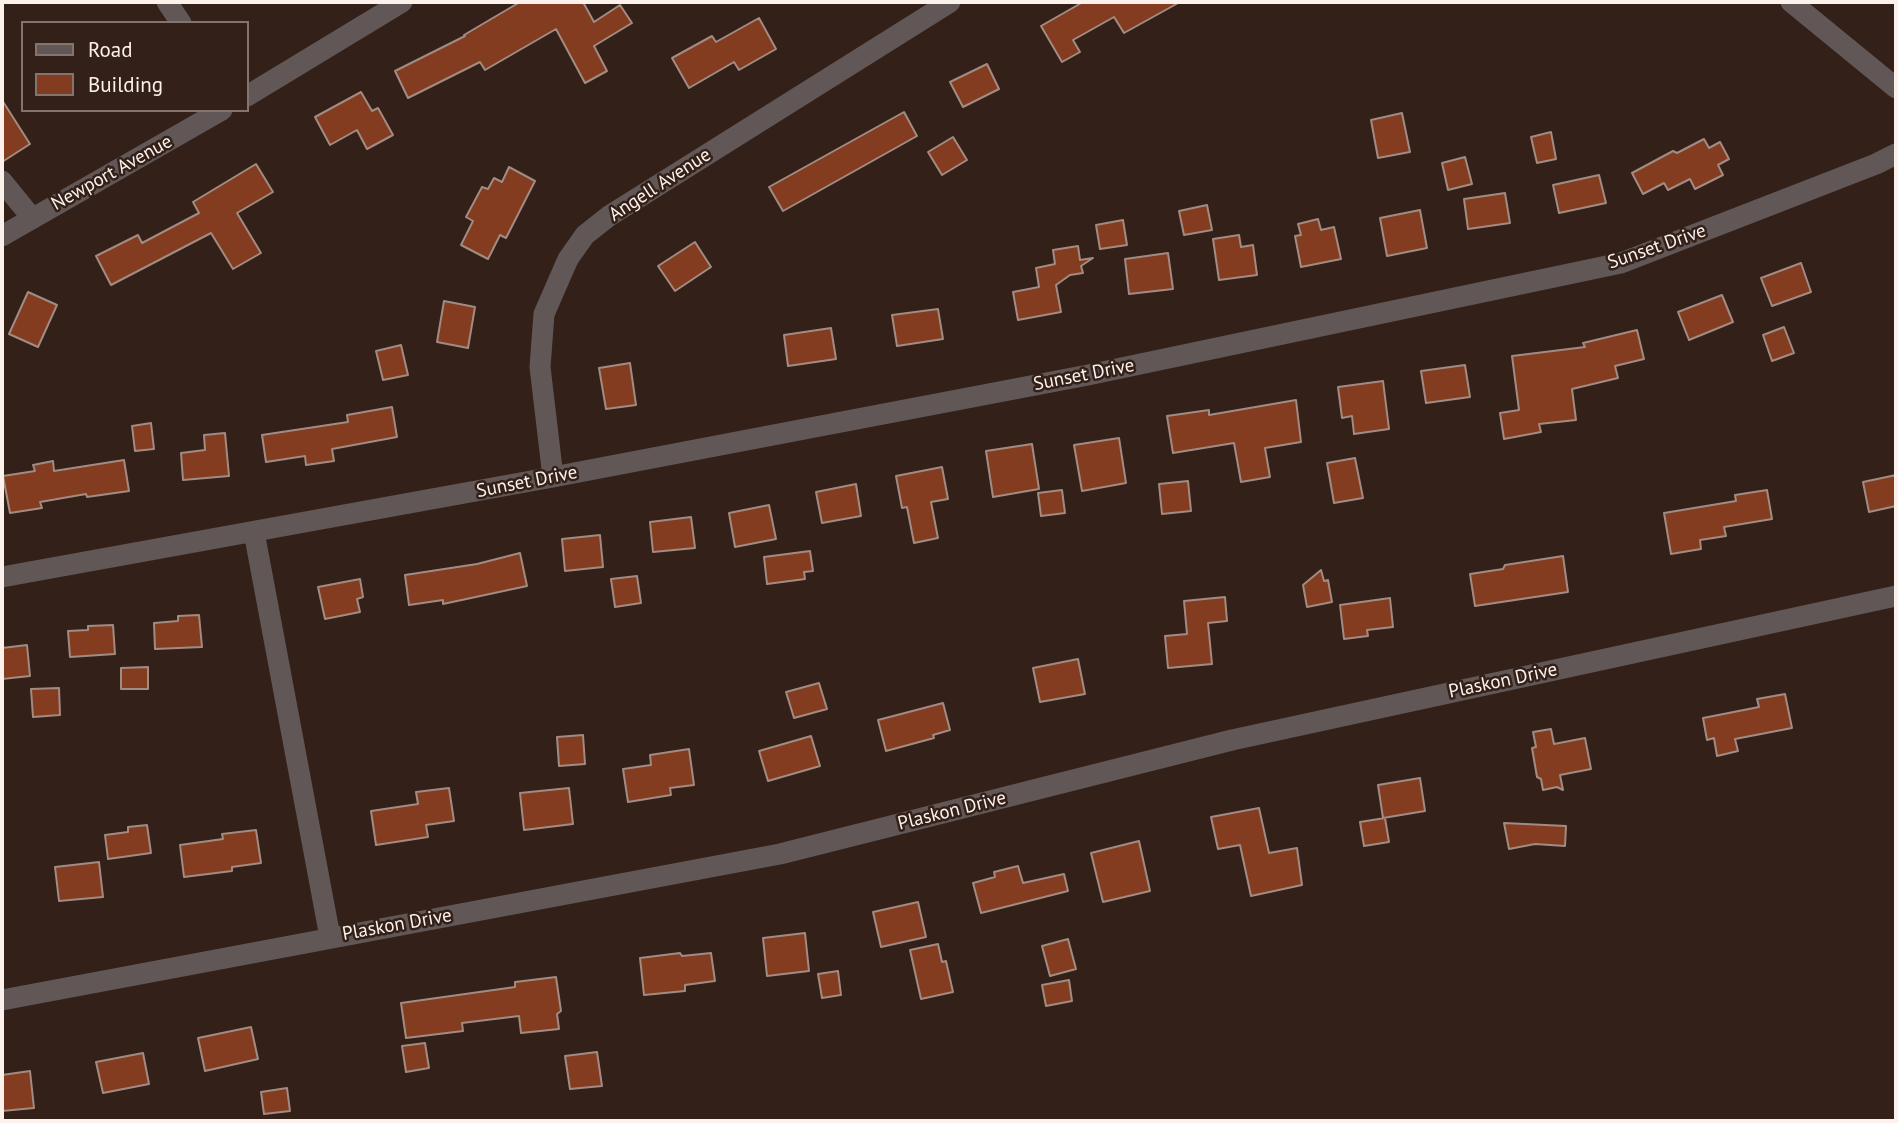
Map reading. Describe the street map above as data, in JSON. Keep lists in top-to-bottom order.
{
  "streets": {
    "street": [
      "Newport Avenue",
      "Angell Avenue",
      "Sunset Drive",
      "Plaskon Drive"
    ]
  },
  "crossings": [
    ["Angell Avenue", "Sunset Drive"]
  ],
  "legend": ["Road", "Building"]
}
